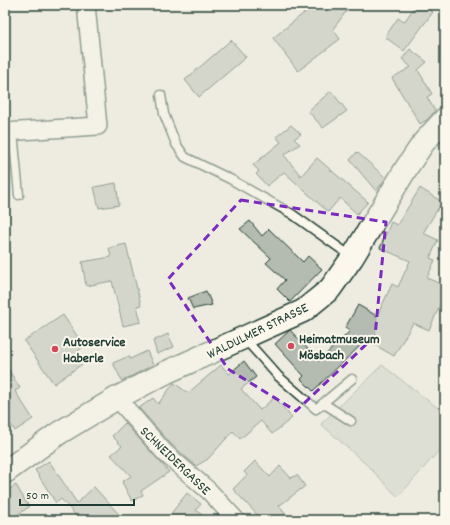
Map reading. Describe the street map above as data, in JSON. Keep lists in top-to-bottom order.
{
  "streets": {
    "street": ["WALDULMER STRASSE", "SCHNEIDERGASSE"]
  },
  "crossings": [
    ["WALDULMER STRASSE", "SCHNEIDERGASSE"]
  ],
  "places": ["Heimatmuseum Mösbach", "Autoservice Haberle"],
  "scale_bar": "50 m"
}
